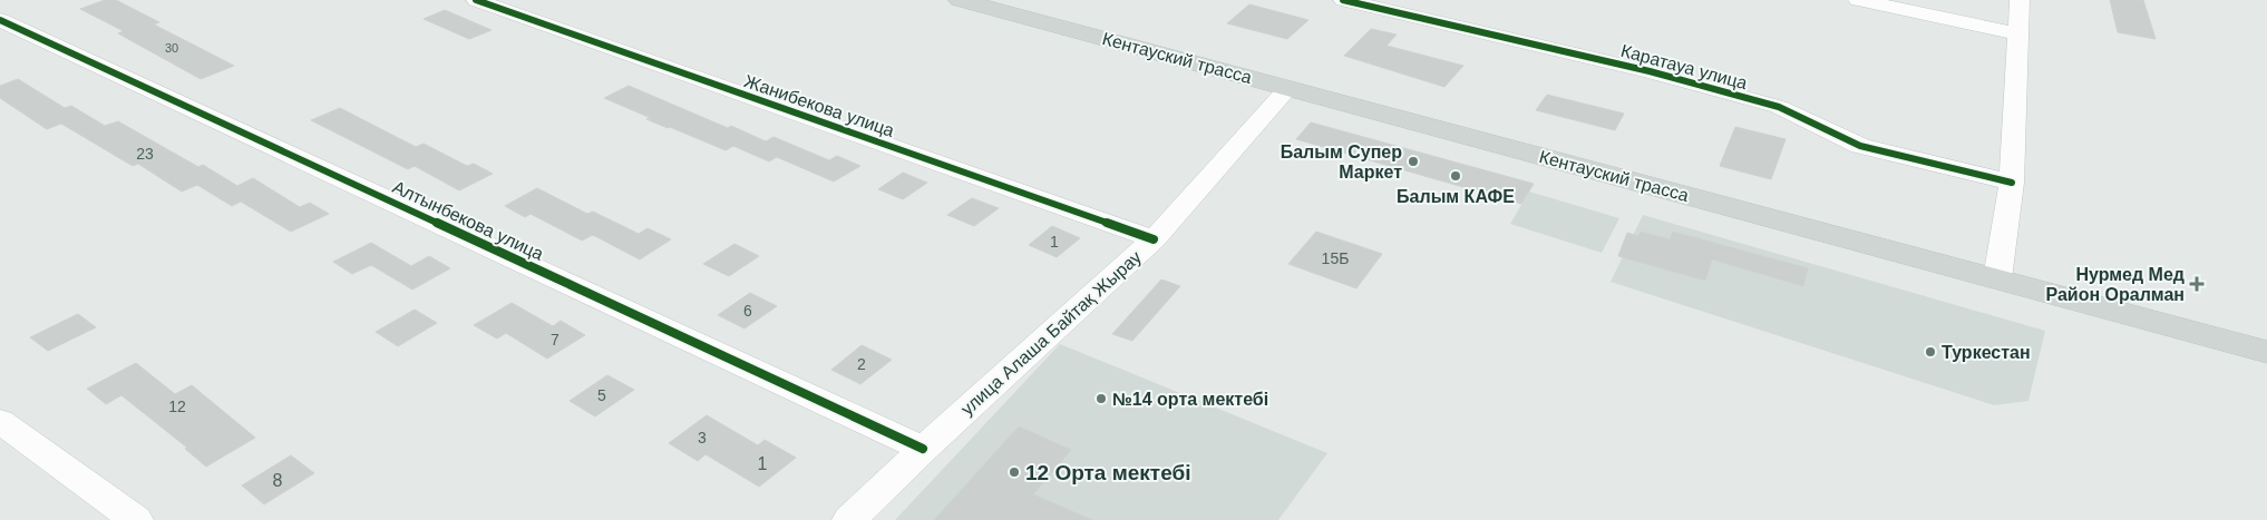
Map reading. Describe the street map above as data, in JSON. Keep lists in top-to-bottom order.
{
  "streets": {
    "main road": ["Кентауский трасса"],
    "street": [
      "Каратауа улица",
      "Жанибекова улица",
      "Алтынбекова улица",
      "улица Алаша Байтақ Жырау"
    ]
  },
  "crossings": [
    ["Кентауский трасса", "улица Алаша Байтақ Жырау"],
    ["Жанибекова улица", "улица Алаша Байтақ Жырау"],
    ["Алтынбекова улица", "улица Алаша Байтақ Жырау"]
  ],
  "places": {
    "other": [
      "Балым Супер Маркет",
      "Балым КАФЕ",
      "Туркестан",
      "№14 орта мектебі",
      "12 Орта мектебі"
    ],
    "health": ["Нурмед Мед Район Оралман"]
  },
  "house_numbers": [
    "30",
    "23",
    "1",
    "15Б",
    "6",
    "7",
    "2",
    "5",
    "12",
    "3",
    "1",
    "8"
  ]
}
